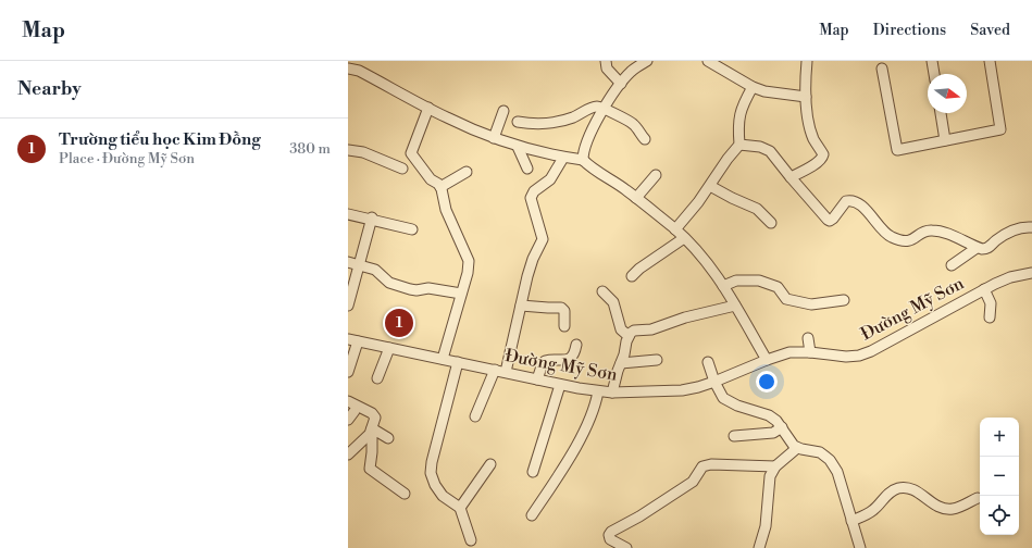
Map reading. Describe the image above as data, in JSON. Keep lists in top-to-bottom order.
{
  "streets": {
    "street": ["Đường Mỹ Sơn"]
  },
  "north": "right",
  "page": {
    "header": "Map",
    "nav": ["Map", "Directions", "Saved"],
    "heading": "Nearby",
    "list": [
      {
        "mark": "1",
        "name": "Trường tiểu học Kim Đồng",
        "note": "Place · Đường Mỹ Sơn",
        "value": "380 m"
      }
    ],
    "pins": "1",
    "map_buttons": ["+", "−"]
  }
}
